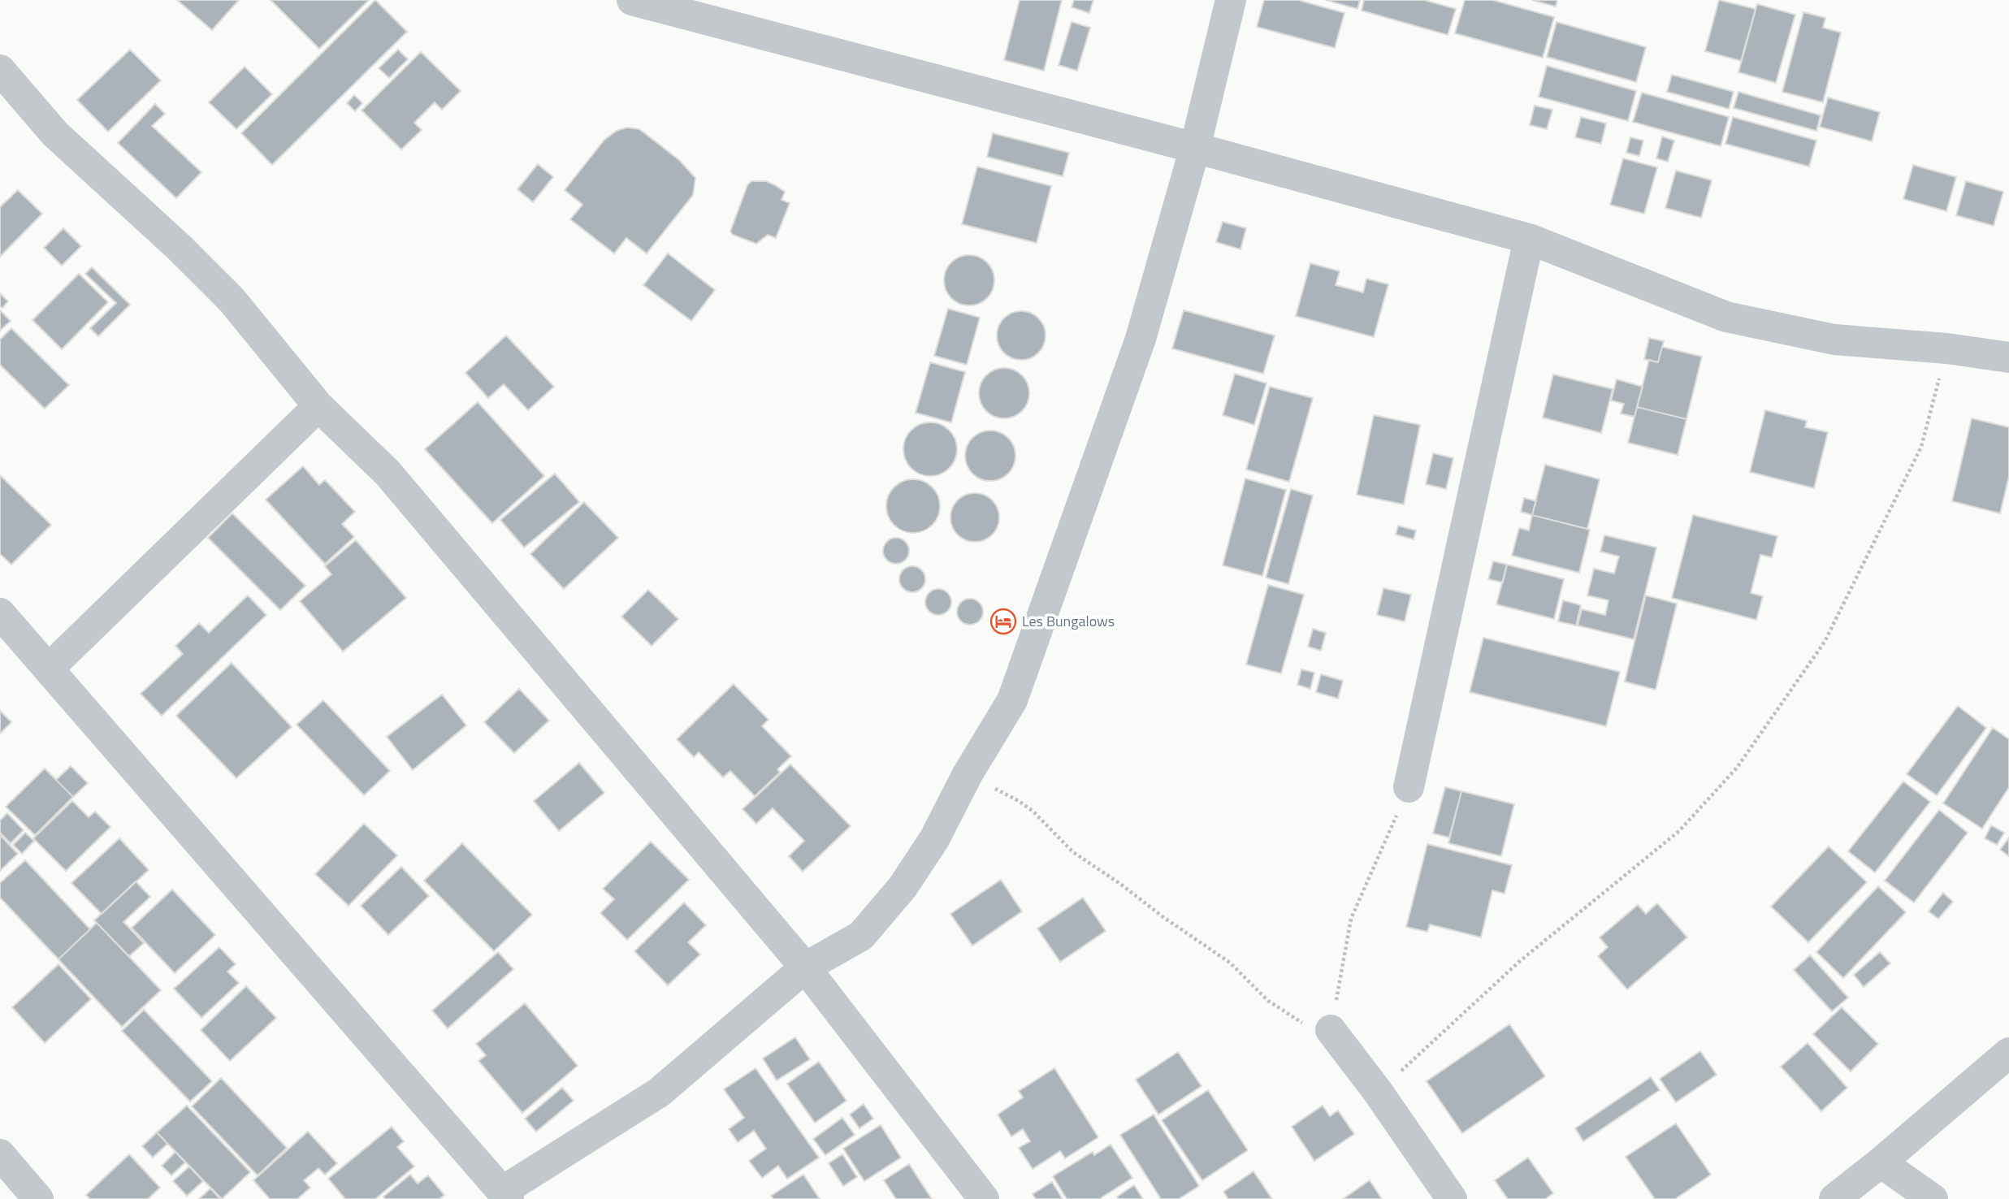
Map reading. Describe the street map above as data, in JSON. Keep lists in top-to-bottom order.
{
  "places": {
    "hotel": ["Les Bungalows"]
  }
}
